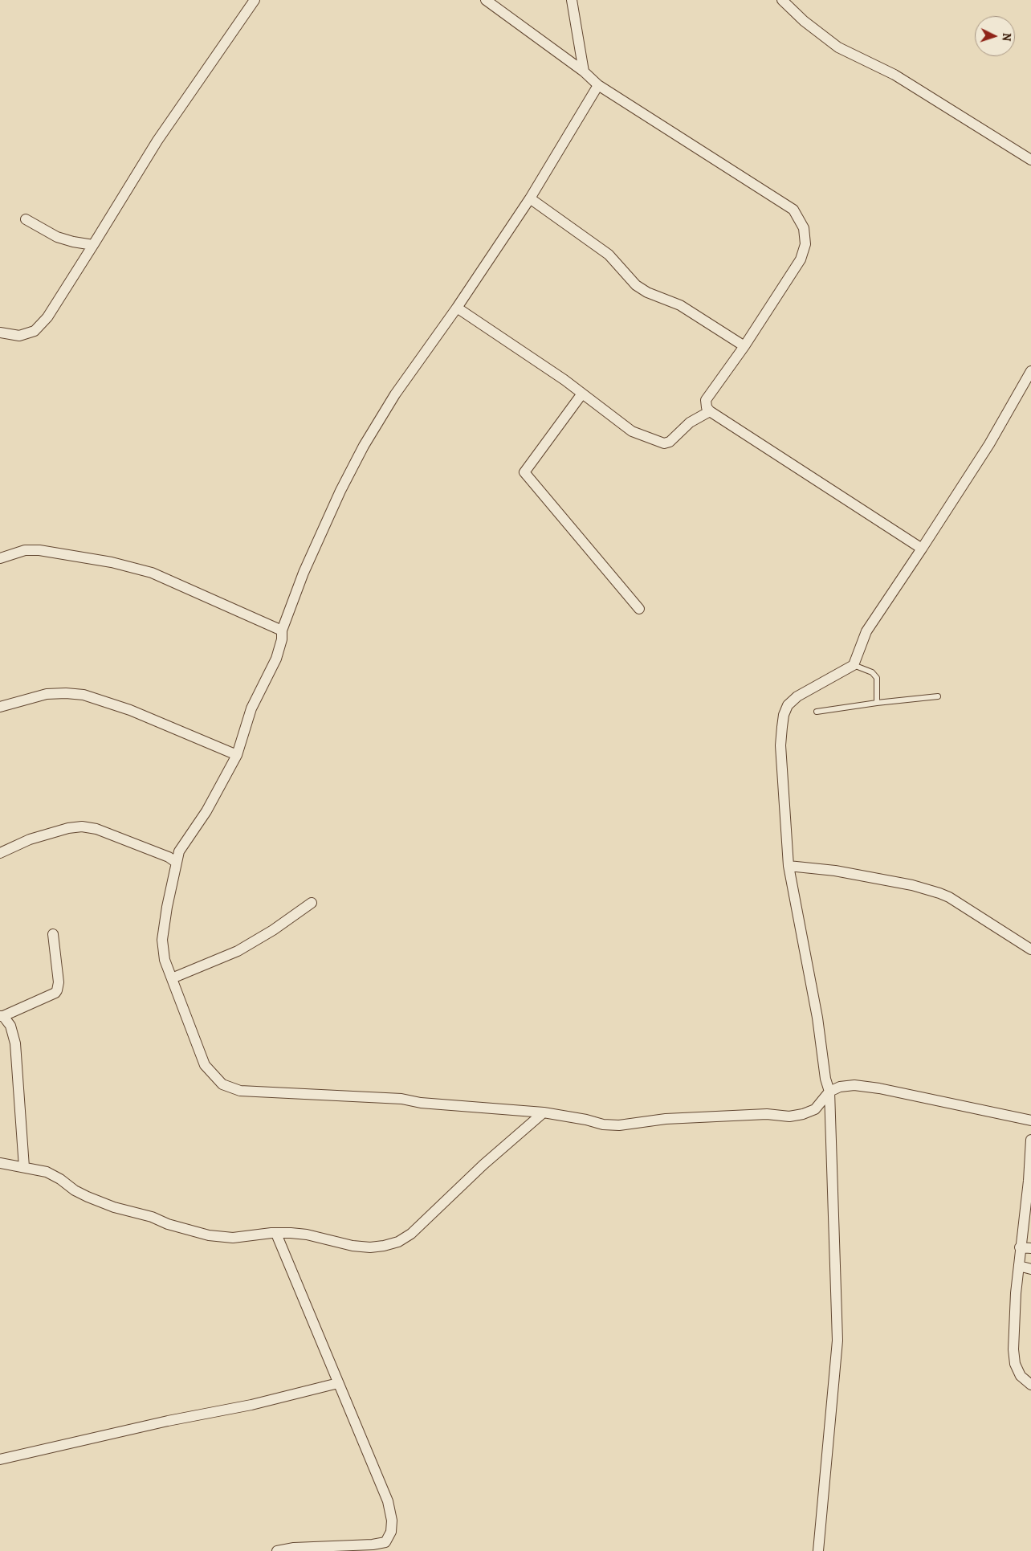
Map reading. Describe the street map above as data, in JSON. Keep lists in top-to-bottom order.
{
  "north": "right"
}
